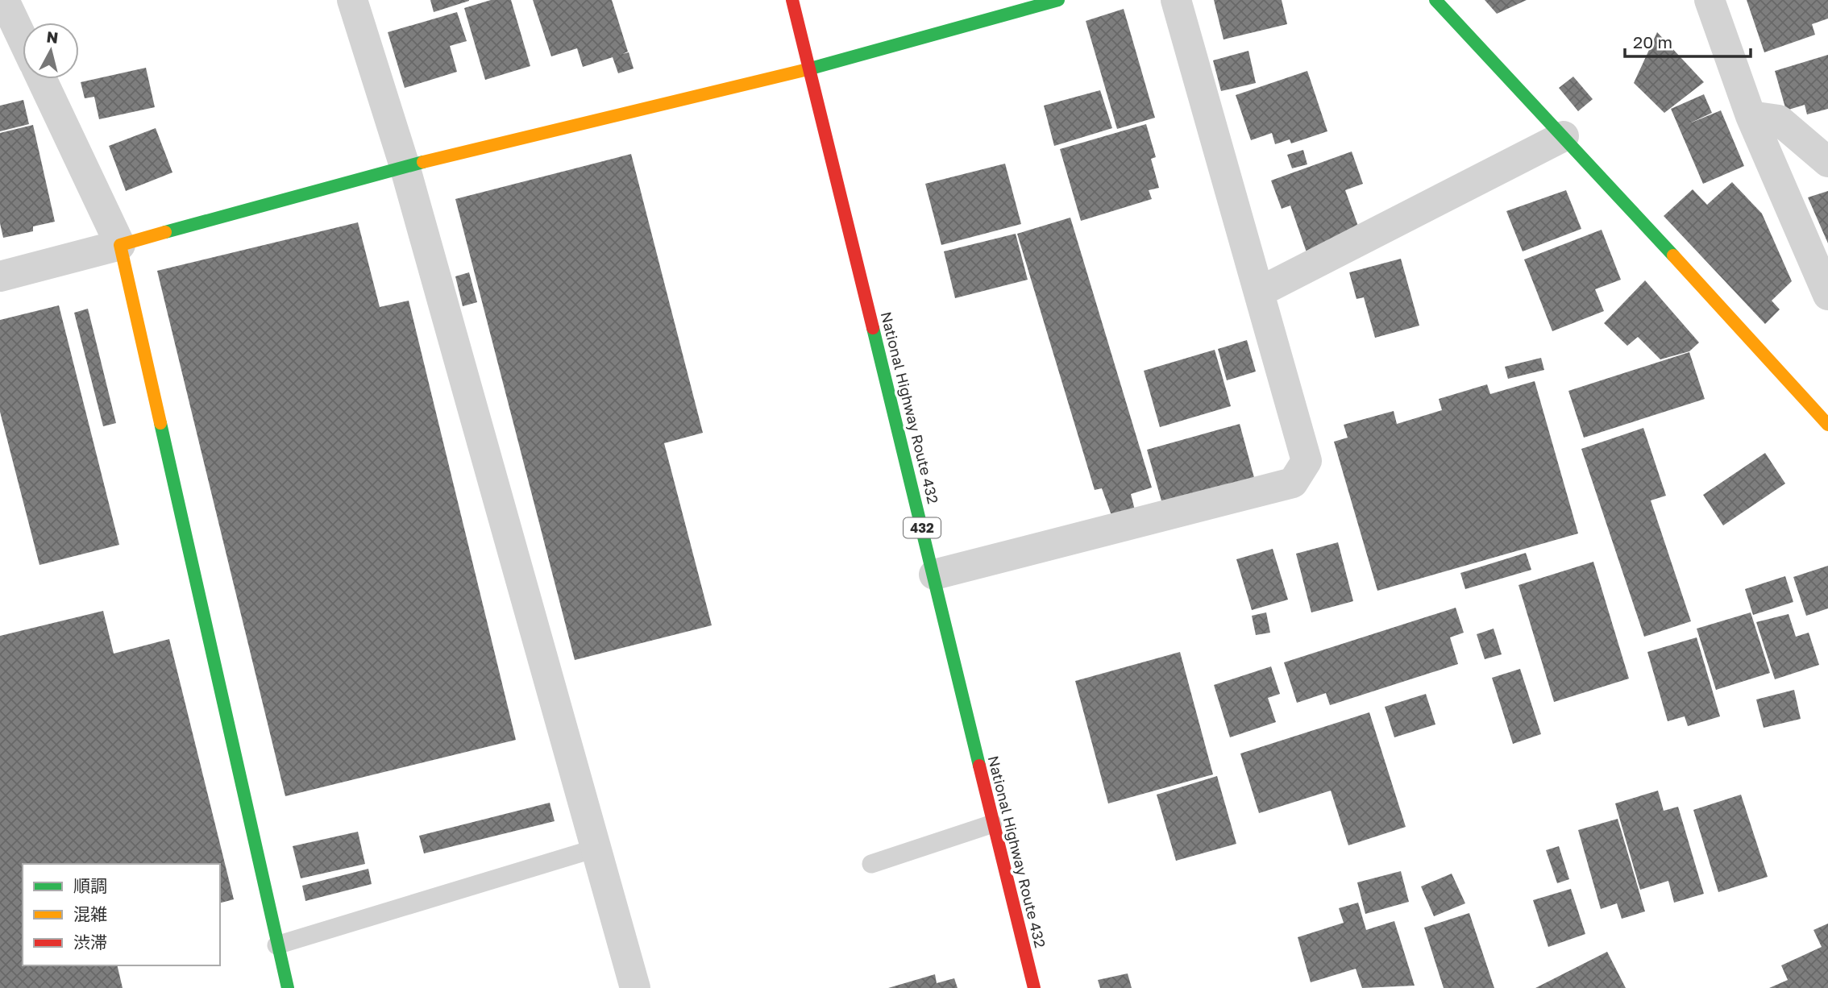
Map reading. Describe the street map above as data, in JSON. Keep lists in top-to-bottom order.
{
  "streets": {
    "main road": ["National Highway Route 432", "432"]
  },
  "legend": ["順調", "混雑", "渋滞"],
  "scale_bar": "20 m",
  "north": "top"
}
